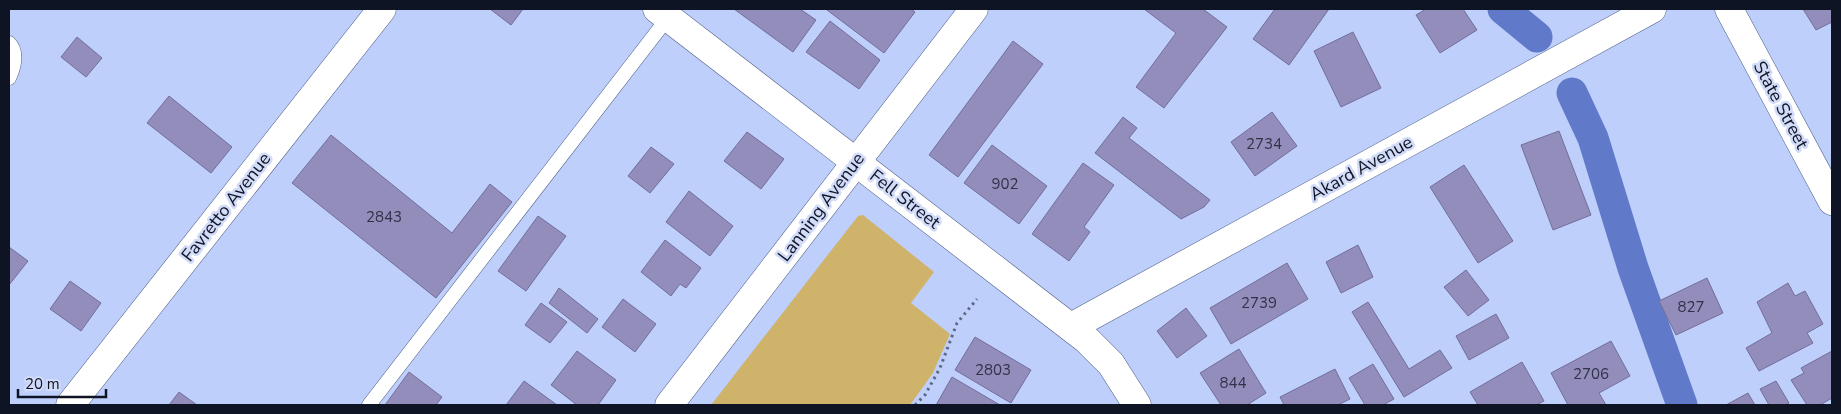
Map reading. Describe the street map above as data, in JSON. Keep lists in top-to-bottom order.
{
  "streets": {
    "street": [
      "State Street",
      "Akard Avenue",
      "Fell Street",
      "Favretto Avenue",
      "Lanning Avenue"
    ]
  },
  "crossings": [
    ["Akard Avenue", "Fell Street"],
    ["Fell Street", "Lanning Avenue"]
  ],
  "house_numbers": [
    "2734",
    "902",
    "2843",
    "2739",
    "827",
    "2803",
    "2706",
    "844"
  ],
  "scale_bar": "20 m"
}
